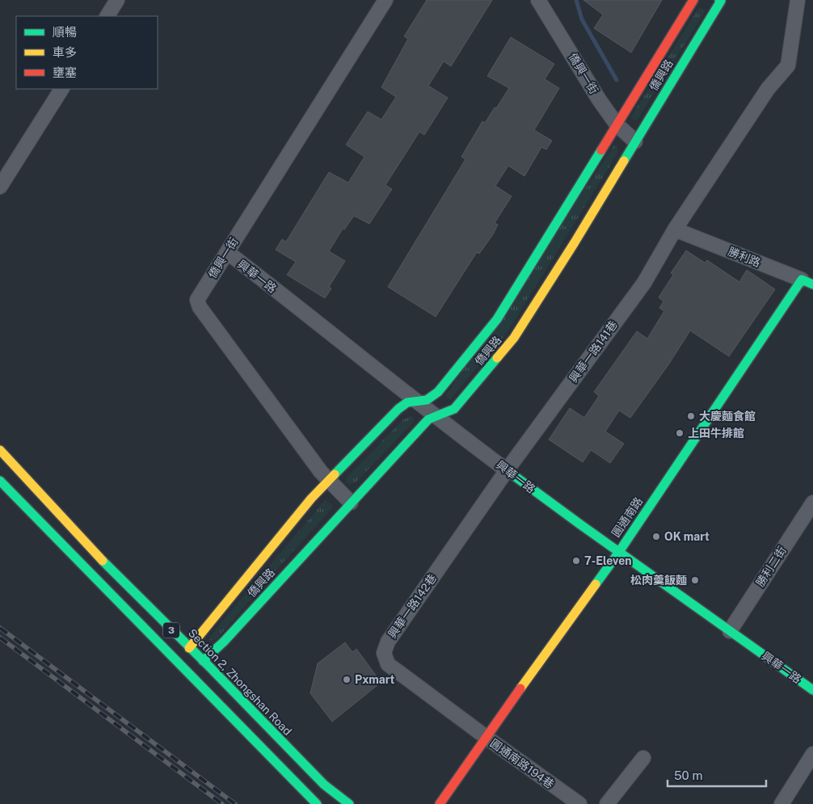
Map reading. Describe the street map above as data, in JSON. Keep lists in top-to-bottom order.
{
  "streets": {
    "street": [
      "僑興一街",
      "僑興路",
      "勝利路",
      "興華一路",
      "興華一路141巷",
      "圓通南路",
      "勝利二街",
      "興華一路142巷",
      "3",
      "Section 2, Zhongshan Road",
      "圓通南路194巷"
    ]
  },
  "crossings": [
    ["僑興一街", "僑興路"],
    ["僑興一街", "興華一路"],
    ["僑興路", "興華一路"],
    ["僑興路", "Section 2, Zhongshan Road"],
    ["勝利路", "興華一路141巷"],
    ["勝利路", "圓通南路"],
    ["興華一路", "興華一路141巷"],
    ["興華一路", "圓通南路"],
    ["興華一路", "勝利二街"],
    ["興華一路", "興華一路142巷"],
    ["興華一路141巷", "興華一路142巷"],
    ["圓通南路", "興華一路142巷"],
    ["圓通南路", "圓通南路194巷"],
    ["興華一路142巷", "圓通南路194巷"]
  ],
  "places": [
    "大慶麵食館",
    "上田牛排館",
    "OK mart",
    "7-Eleven",
    "松肉羹飯麵",
    "Pxmart"
  ],
  "legend": ["順暢", "車多", "壅塞"],
  "scale_bar": "50 m"
}
